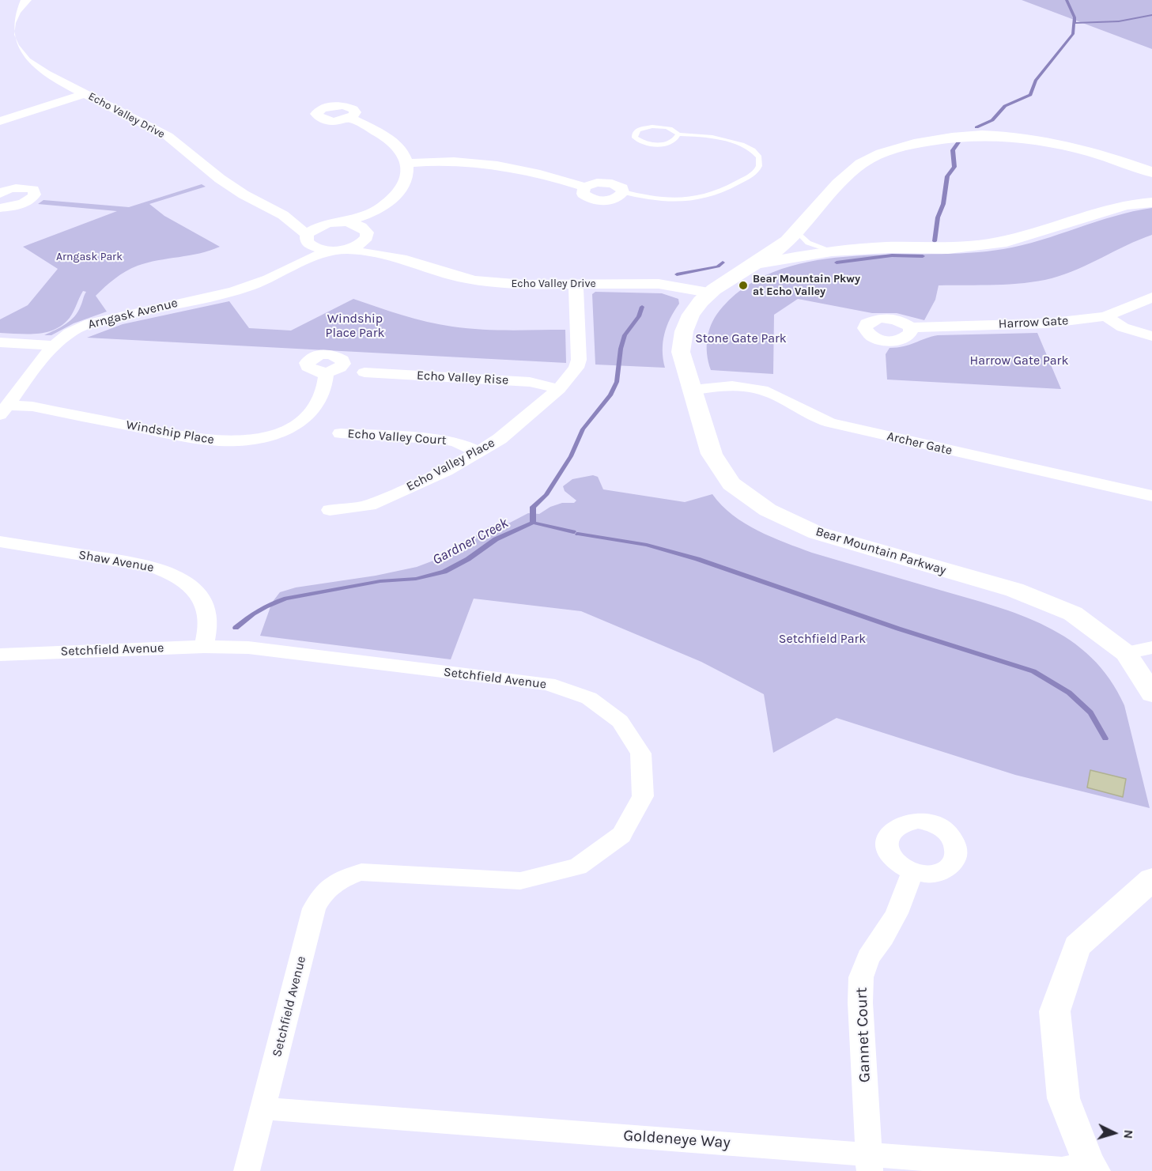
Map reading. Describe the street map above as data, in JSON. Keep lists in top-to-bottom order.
{
  "streets": {
    "street": [
      "Echo Valley Drive",
      "Arngask Avenue",
      "Harrow Gate",
      "Echo Valley Rise",
      "Windship Place",
      "Echo Valley Court",
      "Archer Gate",
      "Echo Valley Place",
      "Bear Mountain Parkway",
      "Shaw Avenue",
      "Setchfield Avenue",
      "Gannet Court",
      "Goldeneye Way"
    ]
  },
  "crossings": [
    ["Echo Valley Drive", "Echo Valley Place"],
    ["Echo Valley Drive", "Bear Mountain Parkway"],
    ["Arngask Avenue", "Windship Place"],
    ["Echo Valley Rise", "Echo Valley Place"],
    ["Echo Valley Court", "Echo Valley Place"],
    ["Archer Gate", "Bear Mountain Parkway"],
    ["Shaw Avenue", "Setchfield Avenue"],
    ["Setchfield Avenue", "Goldeneye Way"],
    ["Gannet Court", "Goldeneye Way"]
  ],
  "water": ["Gardner Creek"],
  "parks": [
    "Arngask Park",
    "Windship Place Park",
    "Stone Gate Park",
    "Harrow Gate Park",
    "Setchfield Park"
  ],
  "places": ["Bear Mountain Pkwy at Echo Valley"],
  "north": "right"
}
